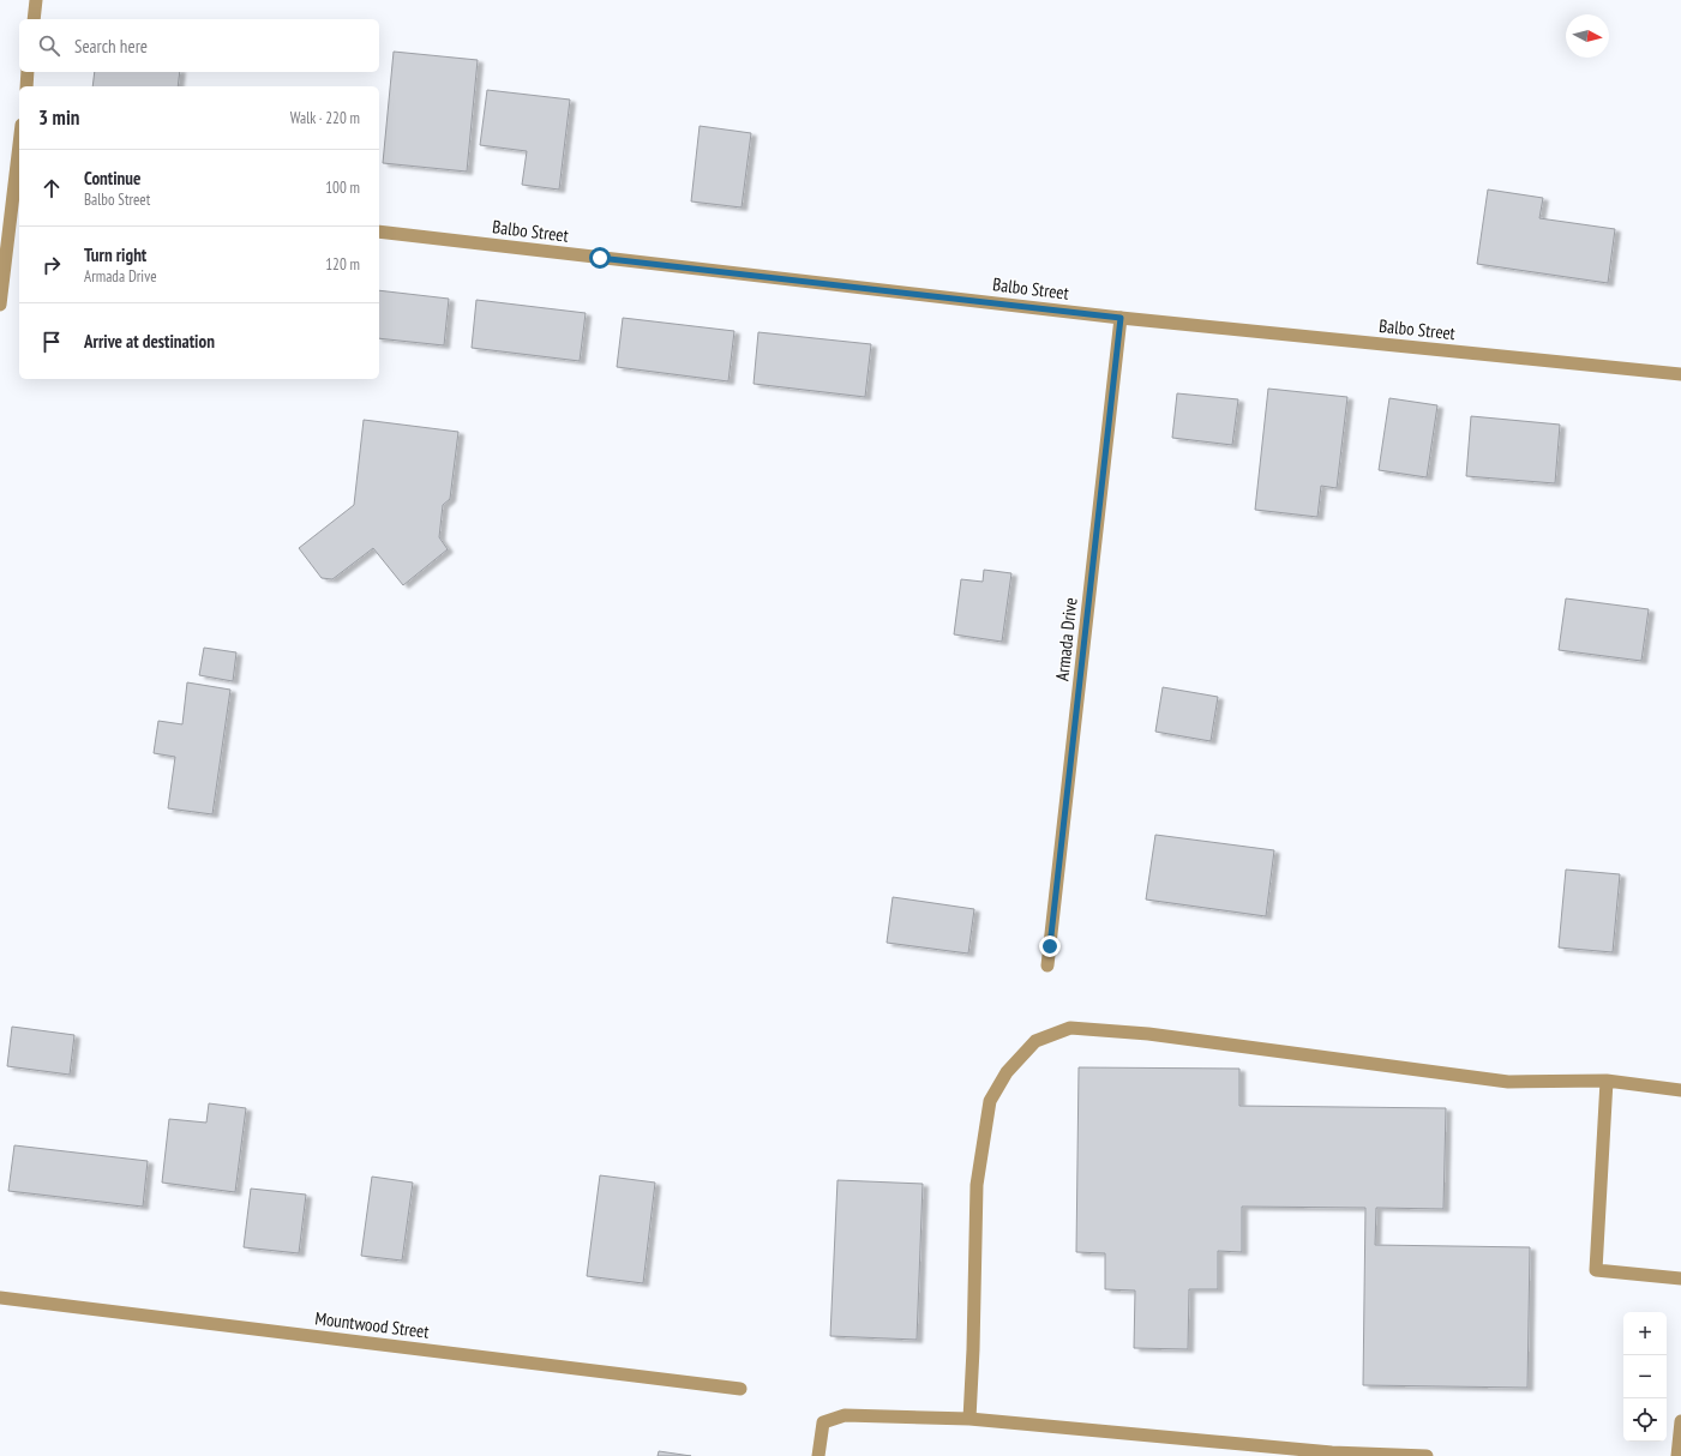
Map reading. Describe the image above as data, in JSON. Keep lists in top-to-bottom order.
{
  "streets": {
    "street": ["Balbo Street", "Armada Drive", "Mountwood Street"]
  },
  "crossings": [
    ["Balbo Street", "Armada Drive"]
  ],
  "north": "right",
  "page": {
    "search": "Search here",
    "heading": ["3 min", "Walk · 220 m"],
    "list": [
      ["Continue", "Balbo Street", "100 m"],
      ["Turn right", "Armada Drive", "120 m"],
      "Arrive at destination"
    ],
    "map_buttons": ["+", "−"]
  }
}
